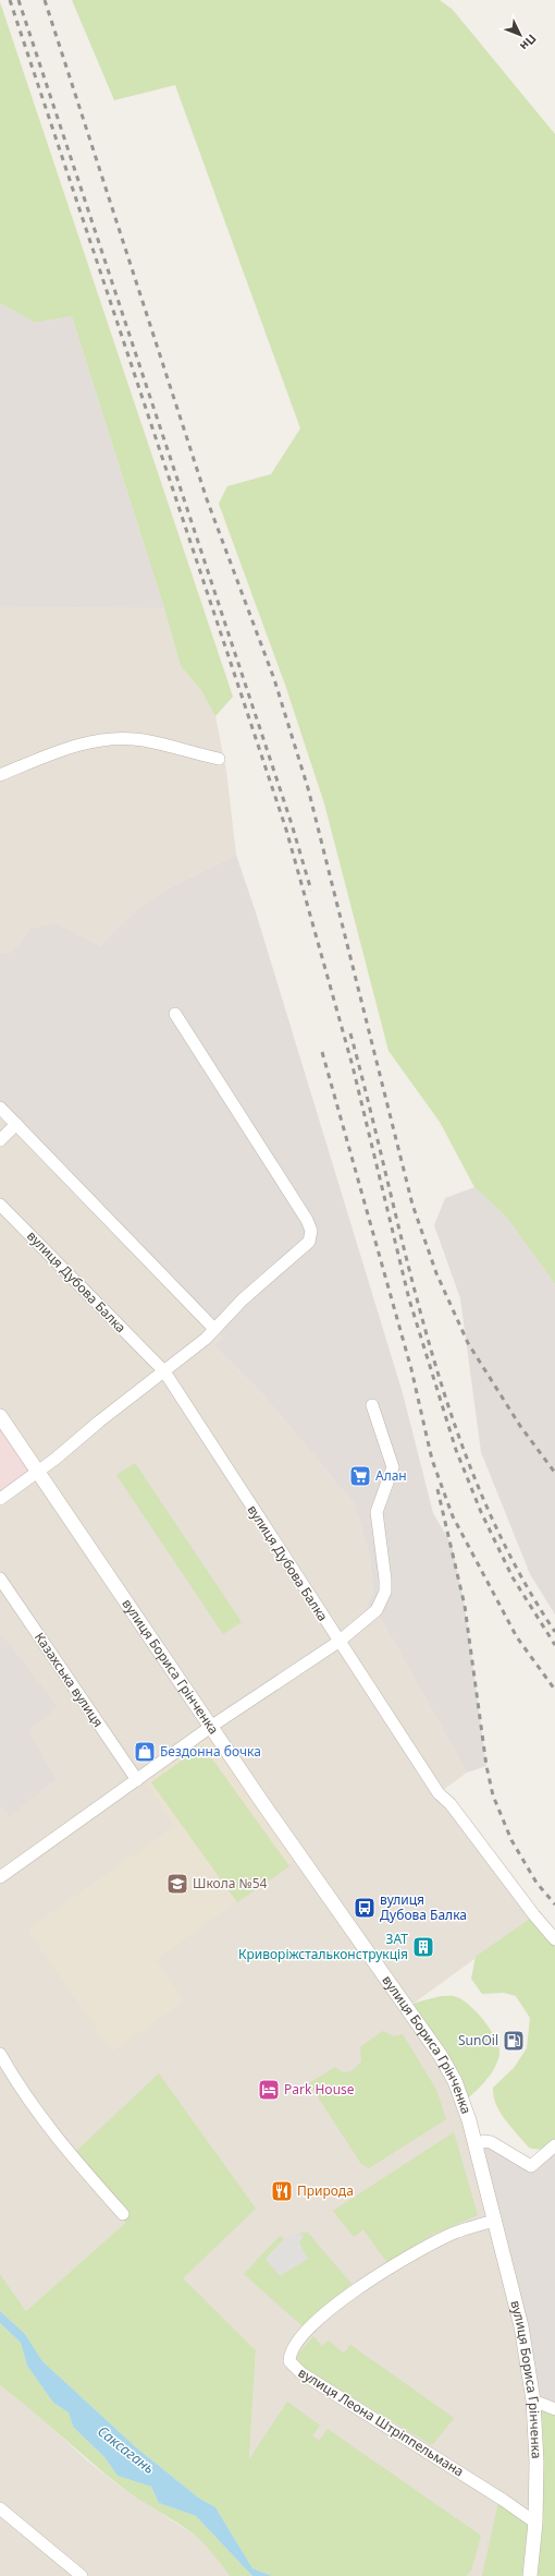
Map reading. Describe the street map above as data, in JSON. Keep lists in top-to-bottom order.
{
  "streets": {
    "street": [
      "вулиця Дубова Балка",
      "вулиця Бориса Грінченка",
      "Казахська вулиця",
      "вулиця Леона Штріппельмана"
    ]
  },
  "crossings": [
    ["вулиця Бориса Грінченка", "вулиця Леона Штріппельмана"]
  ],
  "water": ["Саксагань"],
  "places": {
    "supermarket": ["Алан"],
    "shop": ["Бездонна бочка"],
    "school or university": ["Школа №54"],
    "bus stop": ["вулиця Дубова Балка"],
    "building": ["ЗАТ Криворіжстальконструкція"],
    "fuel station": ["SunOil"],
    "hotel": ["Park House"],
    "restaurant": ["Природа"]
  },
  "north": "bottom right"
}
